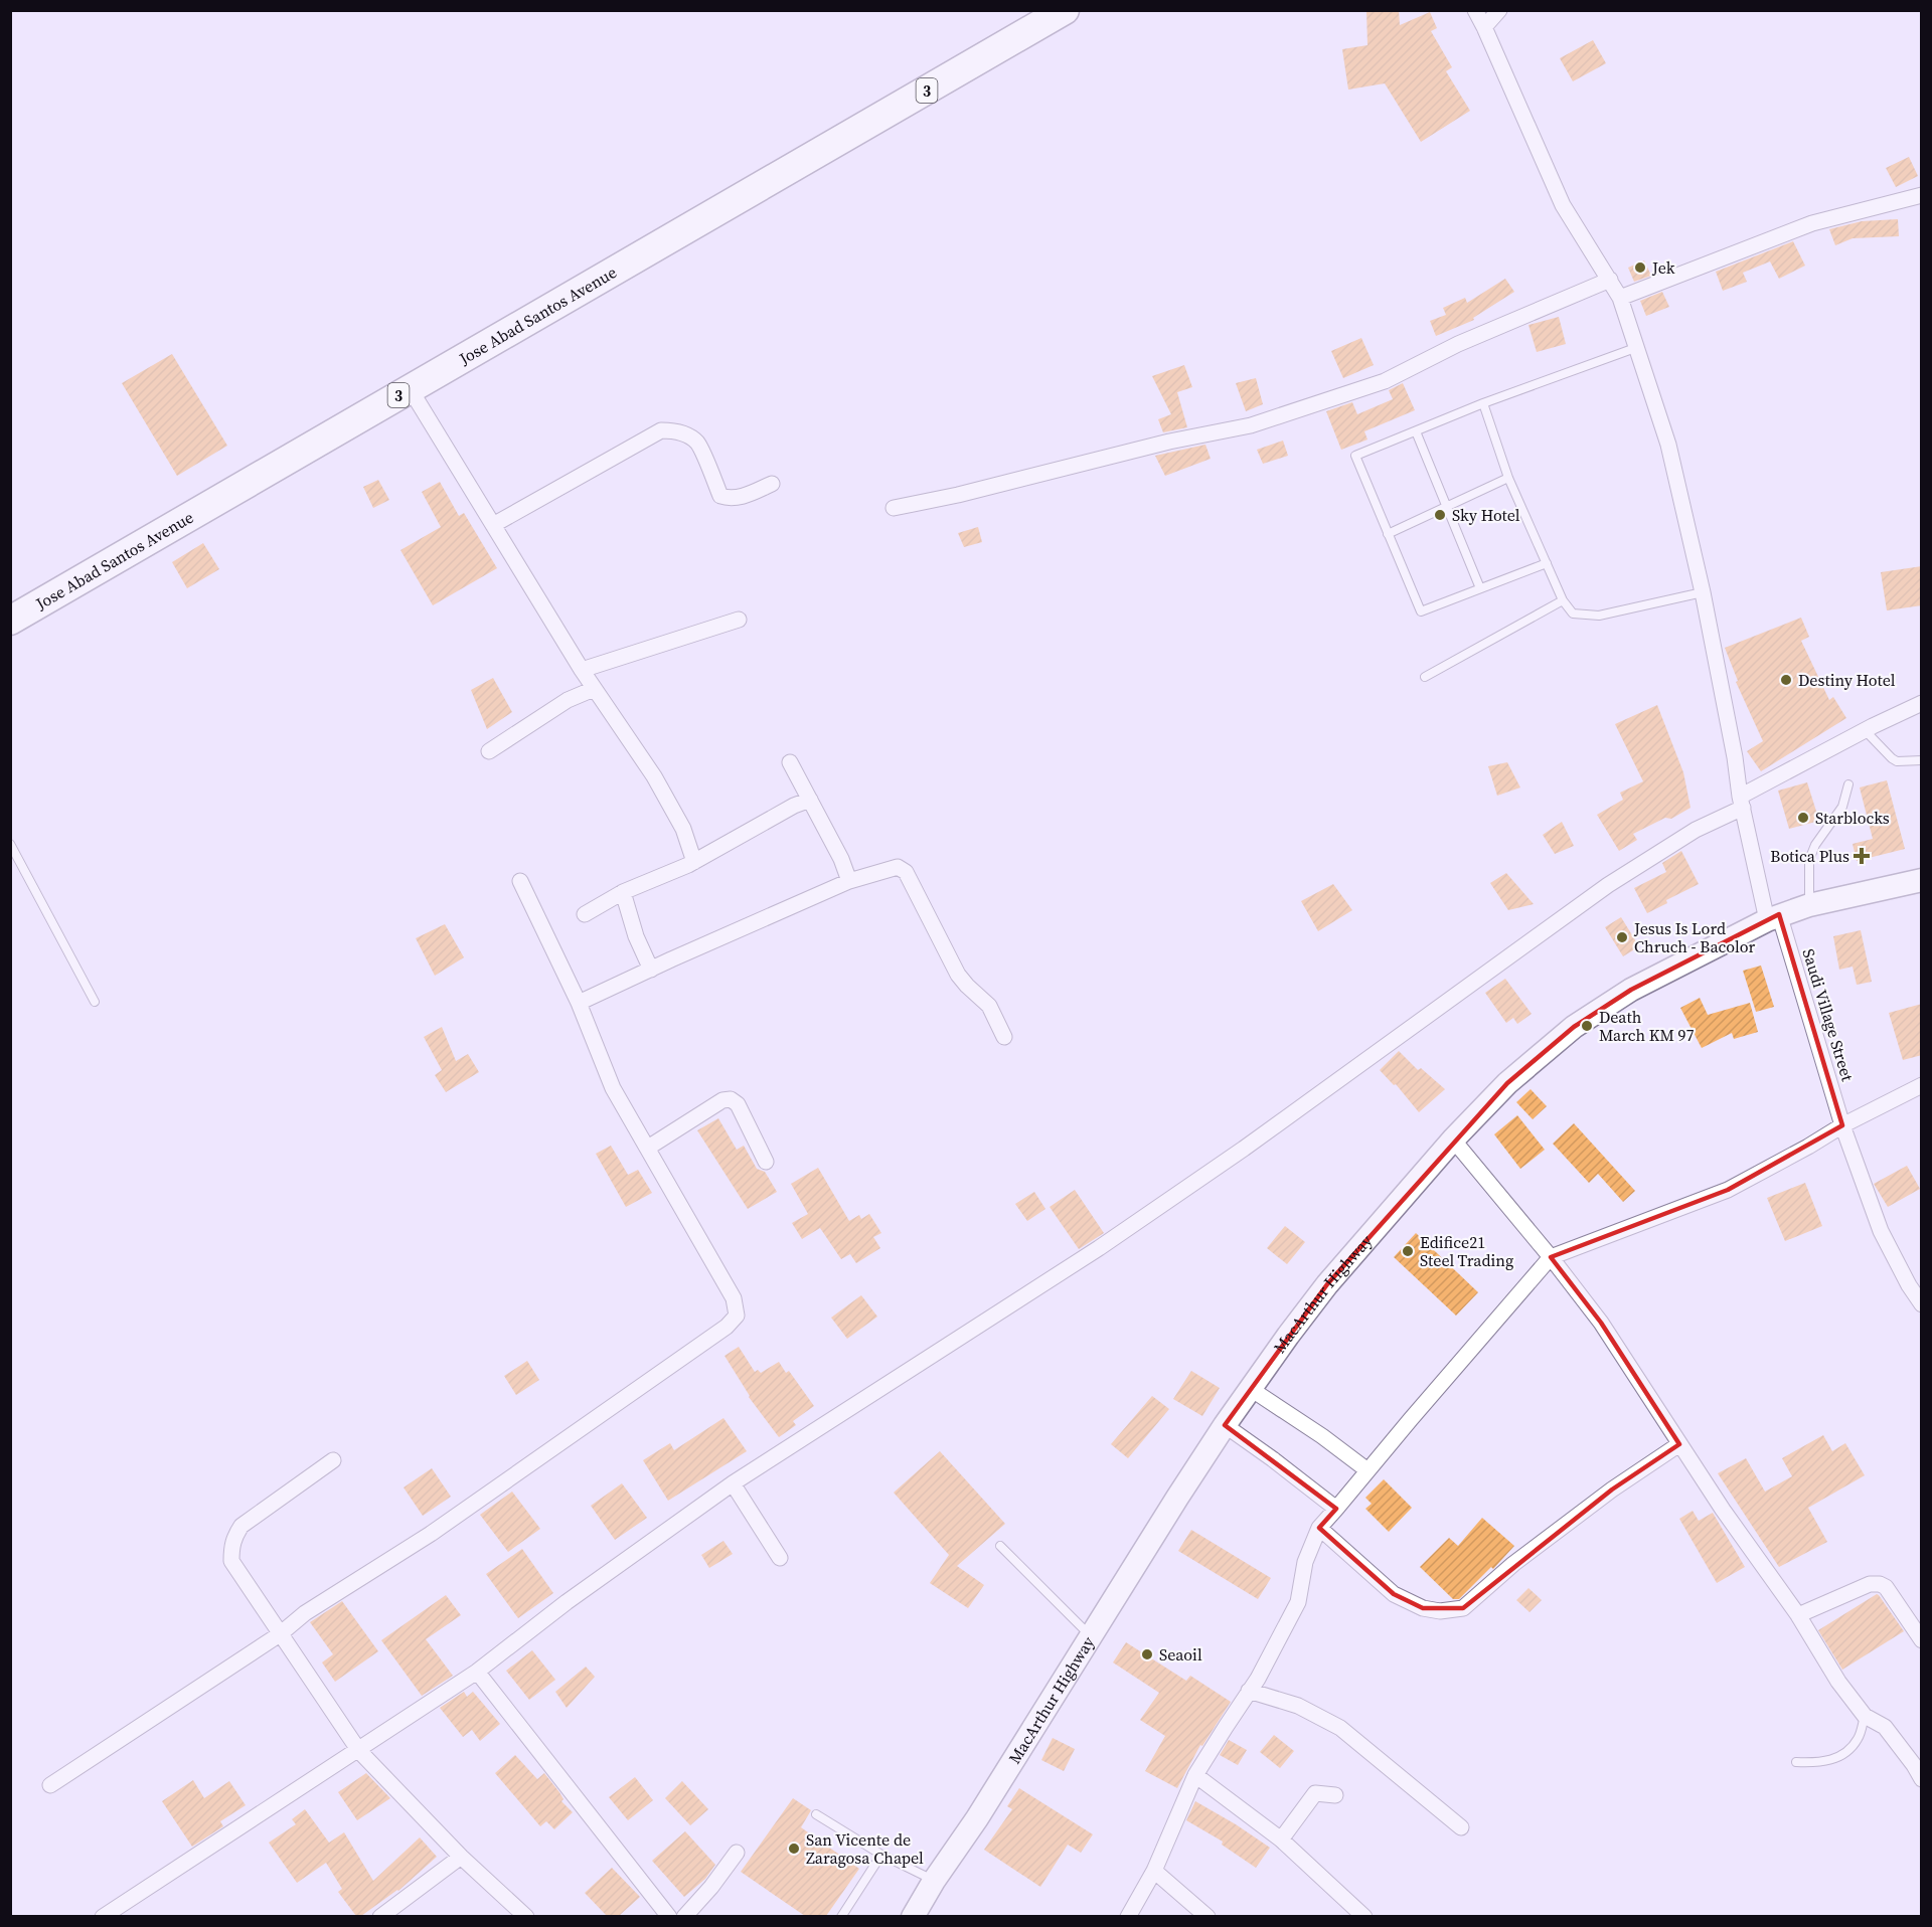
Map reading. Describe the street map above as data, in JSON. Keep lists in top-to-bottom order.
{
  "streets": {
    "highway": ["3", "Jose Abad Santos Avenue"],
    "main road": ["MacArthur Highway"],
    "street": ["Saudi Village Street"]
  },
  "crossings": [
    ["Saudi Village Street", "MacArthur Highway"]
  ],
  "places": {
    "other": [
      "Jek",
      "Sky Hotel",
      "Destiny Hotel",
      "Starblocks",
      "Jesus Is Lord Chruch - Bacolor",
      "Death March KM 97",
      "Edifice21 Steel Trading",
      "Seaoil",
      "San Vicente de Zaragosa Chapel"
    ],
    "health": ["Botica Plus"]
  }
}
